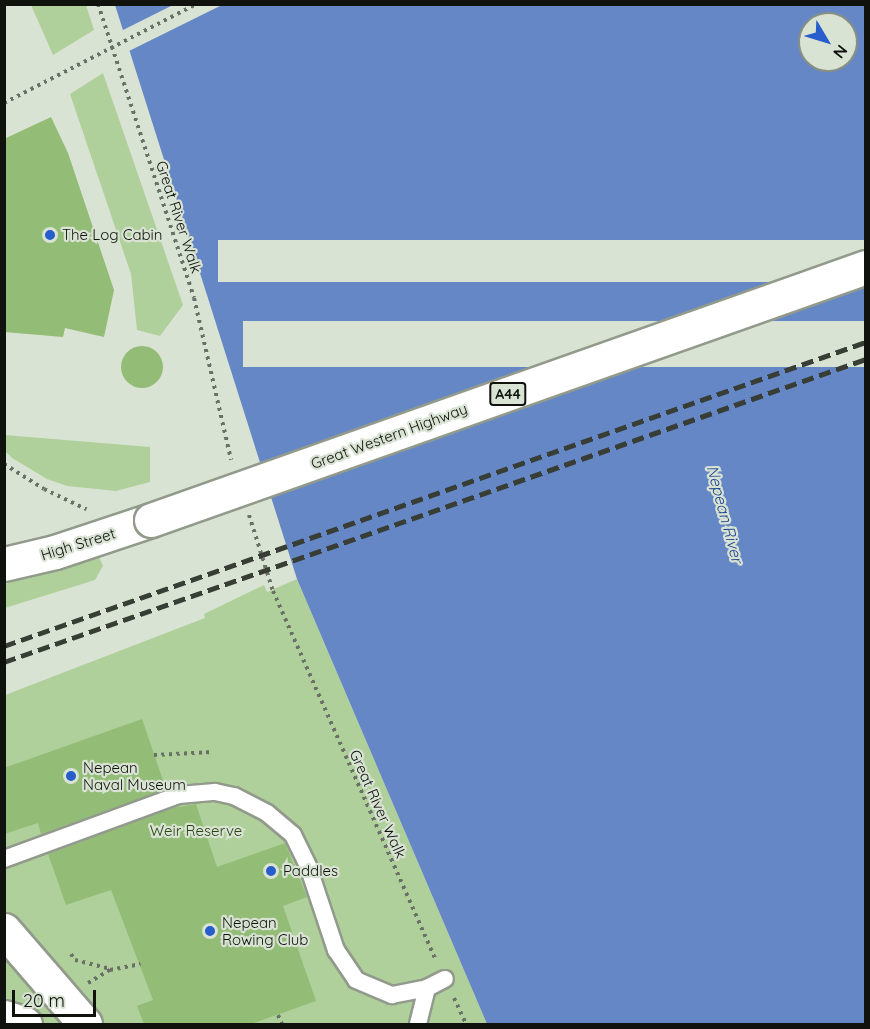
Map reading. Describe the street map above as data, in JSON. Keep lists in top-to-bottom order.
{
  "streets": {
    "main road": ["A44", "Great Western Highway", "High Street"],
    "path": ["Great River Walk"]
  },
  "crossings": [
    ["Great Western Highway", "High Street"]
  ],
  "water": ["Nepean River"],
  "parks": ["Weir Reserve"],
  "places": [
    "The Log Cabin",
    "Nepean Naval Museum",
    "Paddles",
    "Nepean Rowing Club"
  ],
  "scale_bar": "20 m",
  "north": "bottom right"
}
